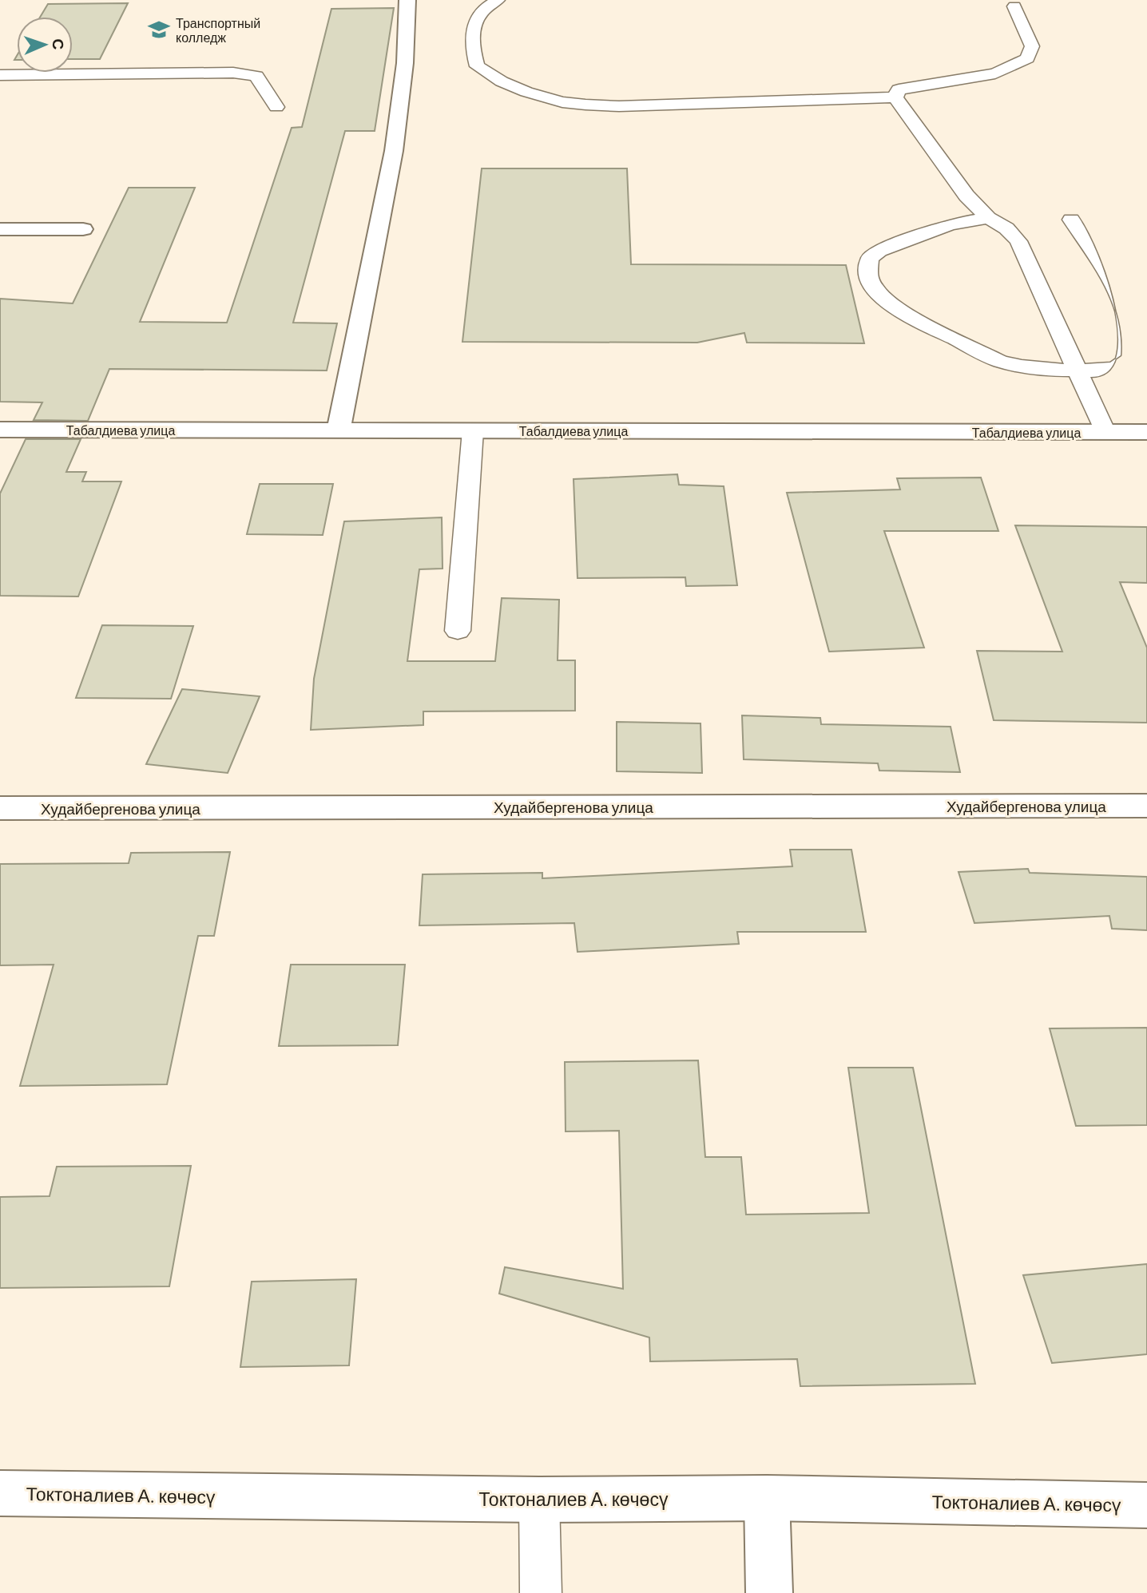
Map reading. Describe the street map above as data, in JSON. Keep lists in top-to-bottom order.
{
  "streets": {
    "street": ["Табалдиева улица", "Худайбергенова улица", "Токтоналиев А. көчөсү"]
  },
  "places": {
    "school or university": ["Транспортный колледж"]
  },
  "north": "right"
}
